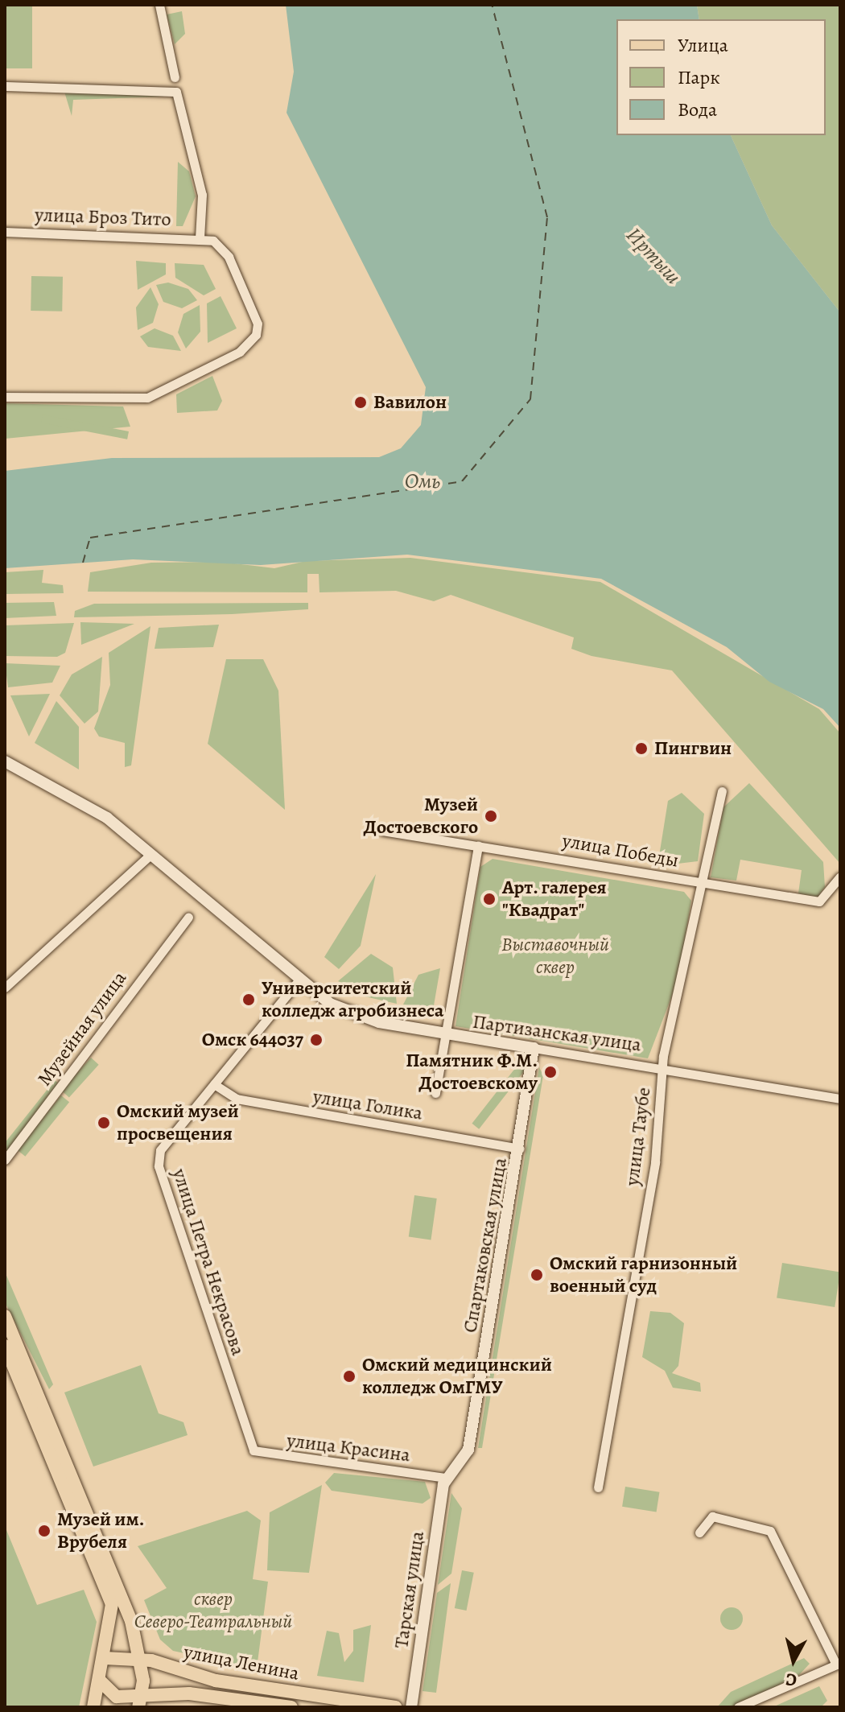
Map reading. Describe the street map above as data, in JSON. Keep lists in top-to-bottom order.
{
  "streets": {
    "main road": ["улица Ленина"],
    "street": [
      "улица Броз Тито",
      "улица Победы",
      "Музейная улица",
      "Партизанская улица",
      "улица Голика",
      "улица Таубе",
      "Спартаковская улица",
      "улица Петра Некрасова",
      "улица Красина",
      "Тарская улица"
    ]
  },
  "crossings": [
    ["улица Победы", "улица Таубе"],
    ["Партизанская улица", "улица Таубе"],
    ["Партизанская улица", "Спартаковская улица"],
    ["Партизанская улица", "улица Петра Некрасова"],
    ["улица Голика", "Спартаковская улица"],
    ["улица Голика", "улица Петра Некрасова"],
    ["Спартаковская улица", "улица Красина"],
    ["Спартаковская улица", "Тарская улица"],
    ["улица Петра Некрасова", "улица Красина"],
    ["улица Красина", "Тарская улица"]
  ],
  "water": ["Иртыш", "Омь"],
  "parks": ["Выставочный сквер", "сквер Северо-Театральный"],
  "places": [
    "Вавилон",
    "Пингвин",
    "Музей Достоевского",
    "Арт. галерея \"Квадрат\"",
    "Университетский колледж агробизнеса",
    "Омск 644037",
    "Памятник Ф.М. Достоевскому",
    "Омский музей просвещения",
    "Омский гарнизонный военный суд",
    "Омский медицинский колледж ОмГМУ",
    "Музей им. Врубеля"
  ],
  "legend": ["Улица", "Парк", "Вода"],
  "north": "bottom"
}
